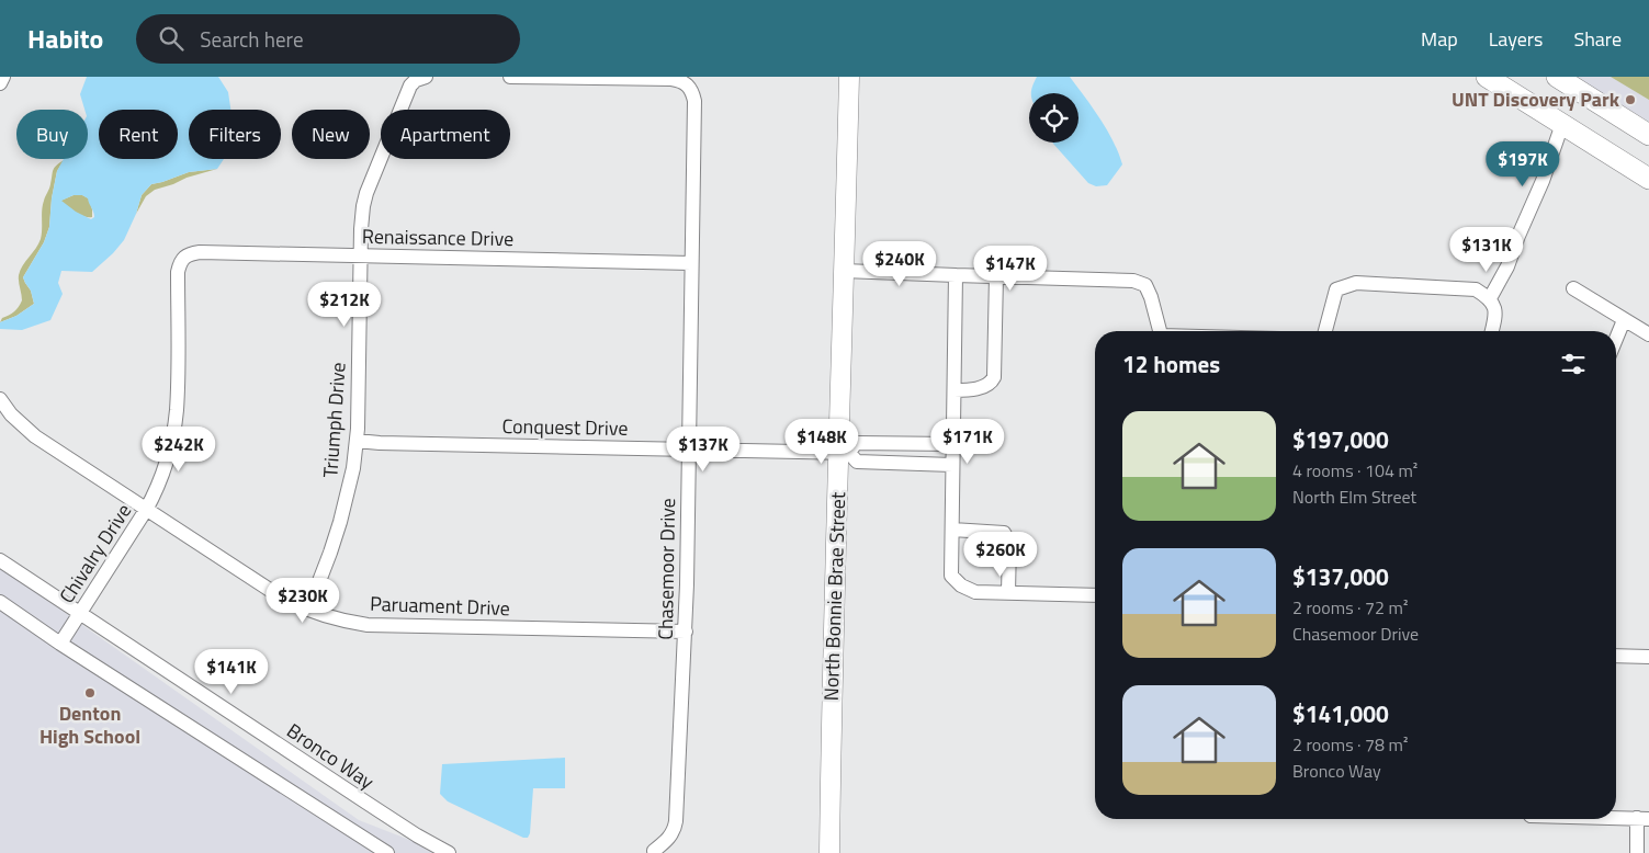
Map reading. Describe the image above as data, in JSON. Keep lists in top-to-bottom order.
{
  "streets": {
    "main road": ["North Bonnie Brae Street"],
    "street": [
      "Renaissance Drive",
      "Triumph Drive",
      "Conquest Drive",
      "Chivalry Drive",
      "Chasemoor Drive",
      "Paruament Drive",
      "Bronco Way"
    ]
  },
  "crossings": [
    ["Renaissance Drive", "Triumph Drive"],
    ["Renaissance Drive", "Chivalry Drive"],
    ["Renaissance Drive", "Chasemoor Drive"],
    ["Triumph Drive", "Conquest Drive"],
    ["Triumph Drive", "Paruament Drive"],
    ["Conquest Drive", "Chasemoor Drive"],
    ["Conquest Drive", "North Bonnie Brae Street"],
    ["Chivalry Drive", "Paruament Drive"],
    ["Chivalry Drive", "Bronco Way"],
    ["Chasemoor Drive", "Paruament Drive"]
  ],
  "places": ["UNT Discovery Park", "Denton High School"],
  "page": {
    "header": "Habito",
    "search": "Search here",
    "nav": ["Map", "Layers", "Share"],
    "chip": [
      "Buy",
      "Rent",
      "Filters",
      "New",
      "Apartment"
    ],
    "price": [
      "$197K",
      "$131K",
      "$240K",
      "$147K",
      "$212K",
      "$148K",
      "$171K",
      "$242K",
      "$137K",
      "$260K",
      "$230K",
      "$141K"
    ],
    "heading": "12 homes",
    "list": [
      {
        "name": "$197,000",
        "note": "4 rooms · 104 m² · North Elm Street"
      },
      {
        "name": "$137,000",
        "note": "2 rooms · 72 m² · Chasemoor Drive"
      },
      {
        "name": "$141,000",
        "note": "2 rooms · 78 m² · Bronco Way"
      }
    ]
  }
}
